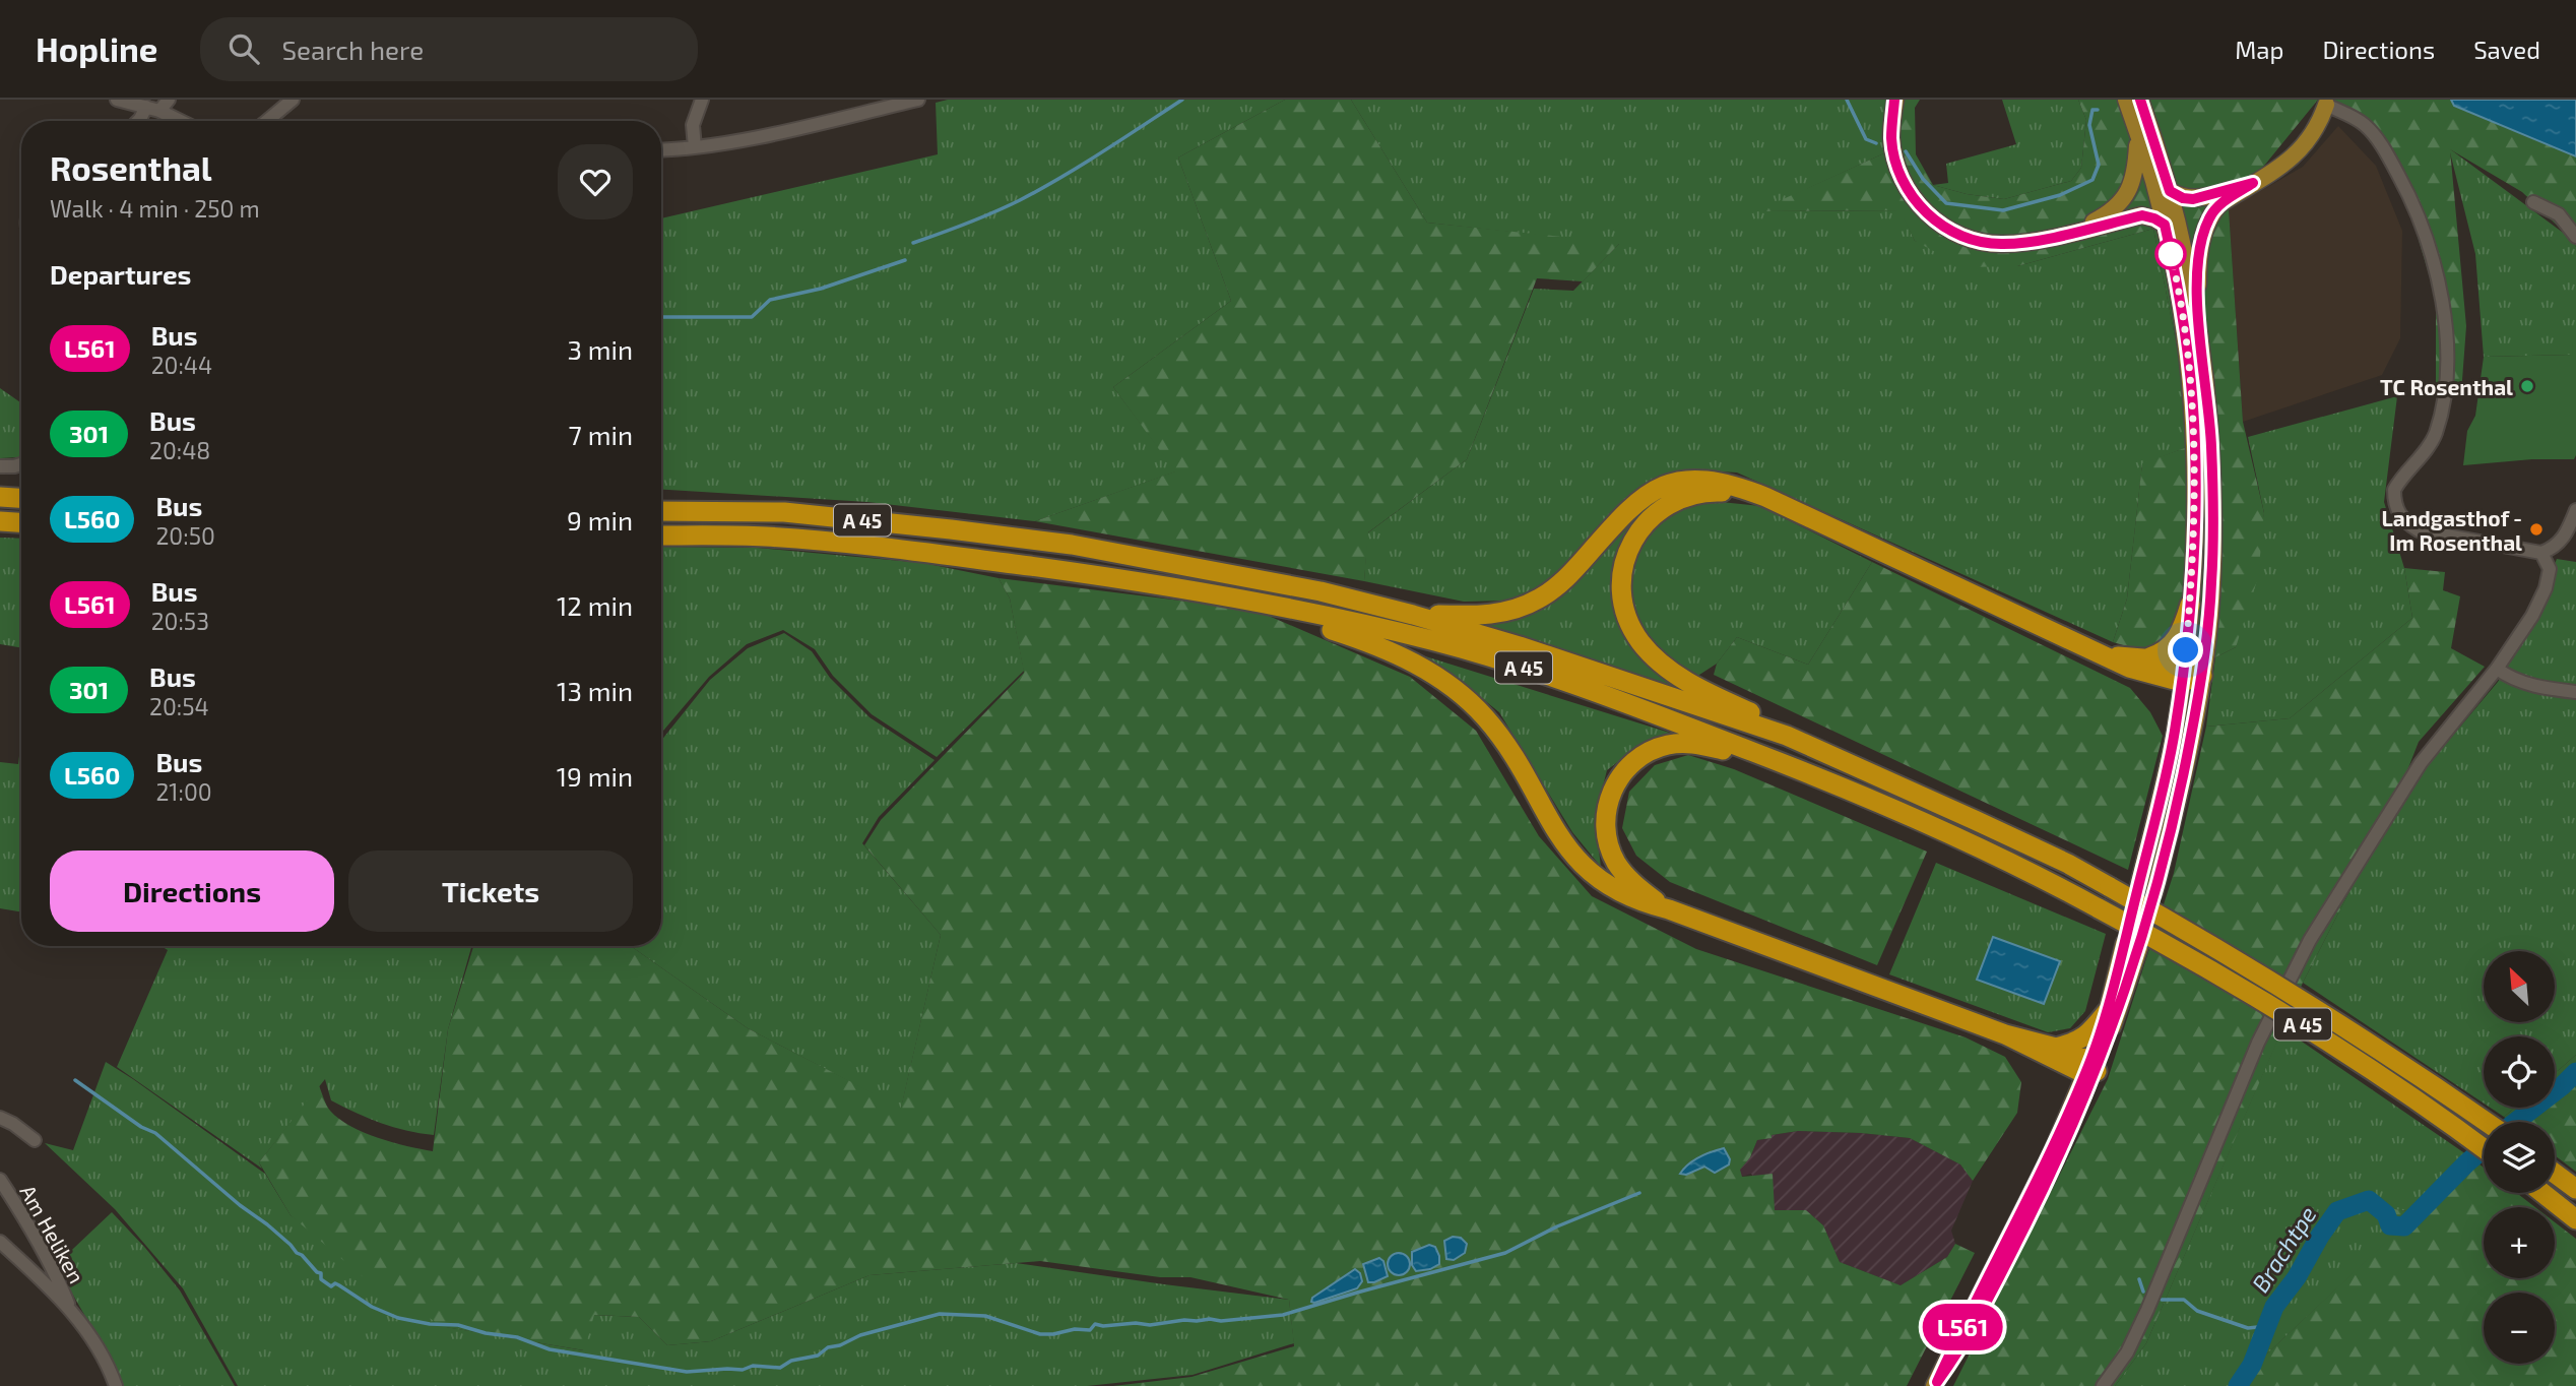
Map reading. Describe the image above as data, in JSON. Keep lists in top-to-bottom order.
{
  "streets": {
    "highway": ["A 45"],
    "street": ["Am Heliken"]
  },
  "water": ["Brachtpe"],
  "places": ["TC Rosenthal", "Landgasthof - Im Rosenthal"],
  "lines": ["bus line L561"],
  "north": "top left",
  "page": {
    "header": "Hopline",
    "search": "Search here",
    "nav": ["Map", "Directions", "Saved"],
    "on_map": "L561",
    "heading": [
      ["Rosenthal", "Walk · 4 min · 250 m"],
      "Departures"
    ],
    "list": [
      {
        "mark": "L561",
        "name": "Bus",
        "note": "20:44",
        "value": "3 min"
      },
      {
        "mark": "301",
        "name": "Bus",
        "note": "20:48",
        "value": "7 min"
      },
      {
        "mark": "L560",
        "name": "Bus",
        "note": "20:50",
        "value": "9 min"
      },
      {
        "mark": "L561",
        "name": "Bus",
        "note": "20:53",
        "value": "12 min"
      },
      {
        "mark": "301",
        "name": "Bus",
        "note": "20:54",
        "value": "13 min"
      },
      {
        "mark": "L560",
        "name": "Bus",
        "note": "21:00",
        "value": "19 min"
      }
    ],
    "buttons": ["Directions", "Tickets"],
    "map_buttons": ["+", "−"]
  }
}
